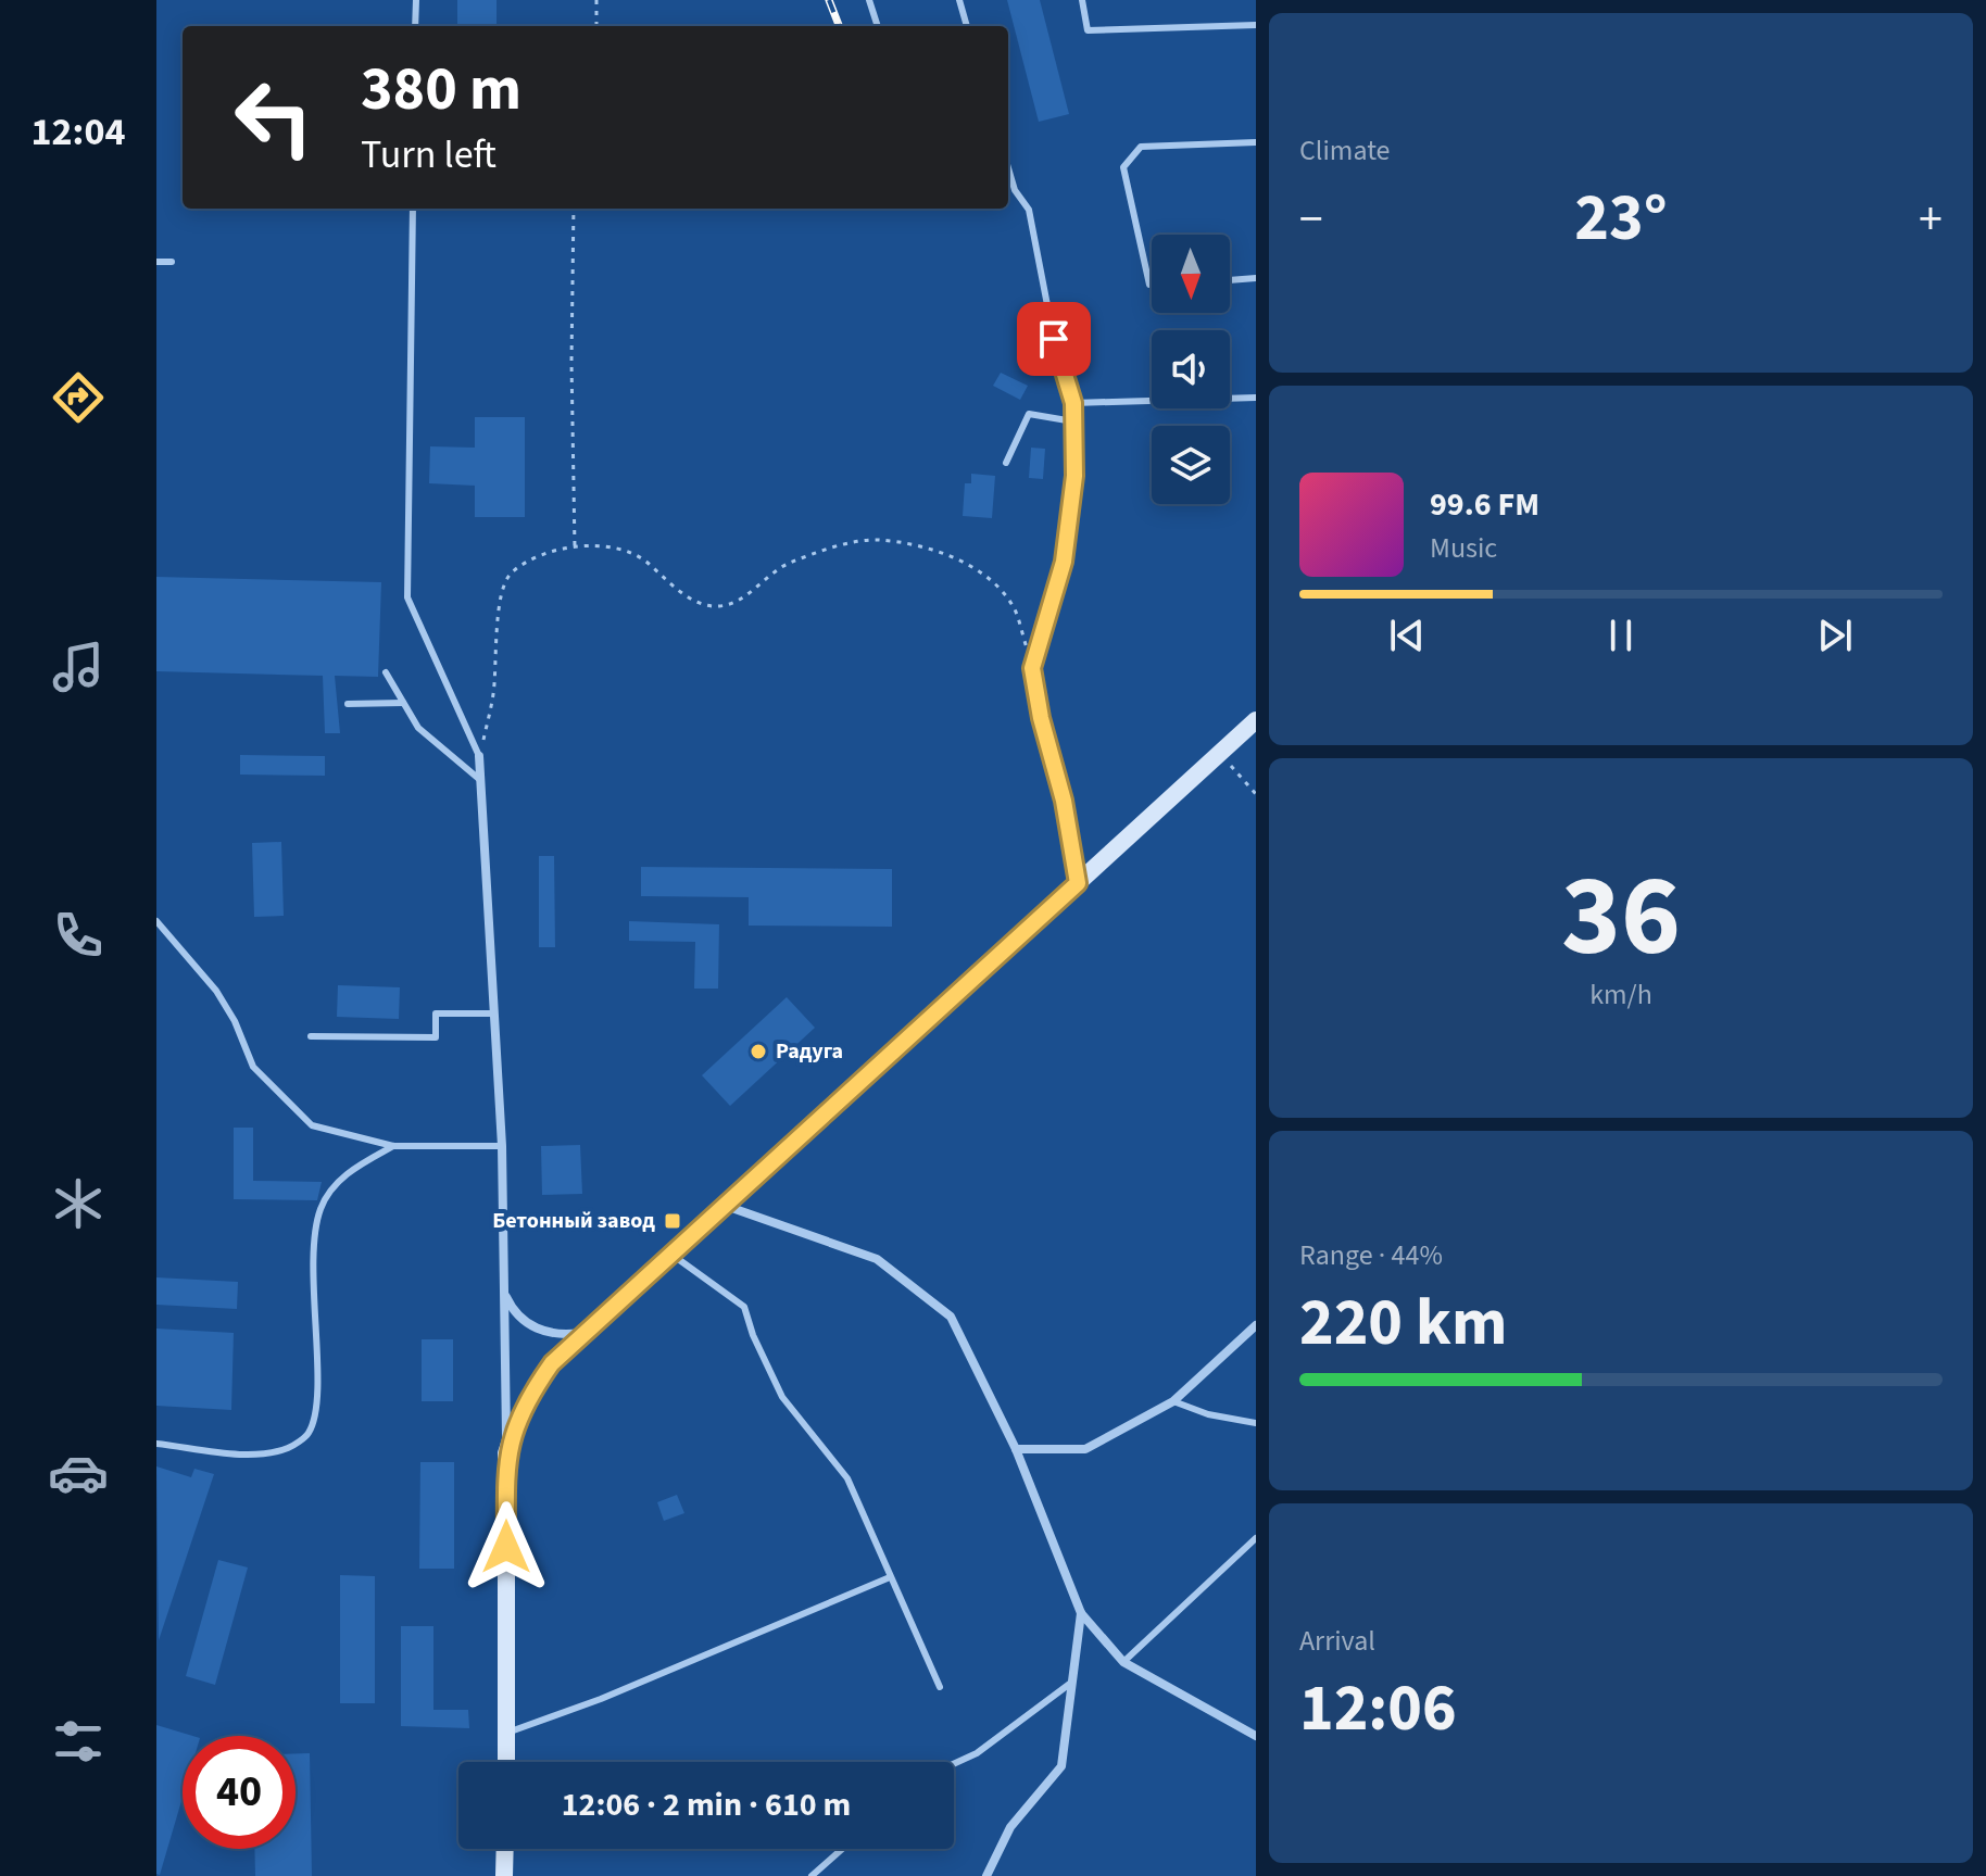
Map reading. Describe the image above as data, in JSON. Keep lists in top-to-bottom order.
{
  "places": {
    "other": ["Радуга"],
    "transit": ["Бетонный завод"]
  },
  "north": "bottom",
  "page": {
    "tabs": "12:04",
    "tile": [
      "Climate",
      ["36", "km/h"],
      ["Range · 44%", "220 km"],
      ["Arrival", "12:06"]
    ],
    "turn": ["380 m", "Turn left"],
    "heat": ["−", "23°", "+"],
    "song": ["99.6 FM", "Music"],
    "limit": "40",
    "trip": "12:06 · 2 min · 610 m"
  }
}
